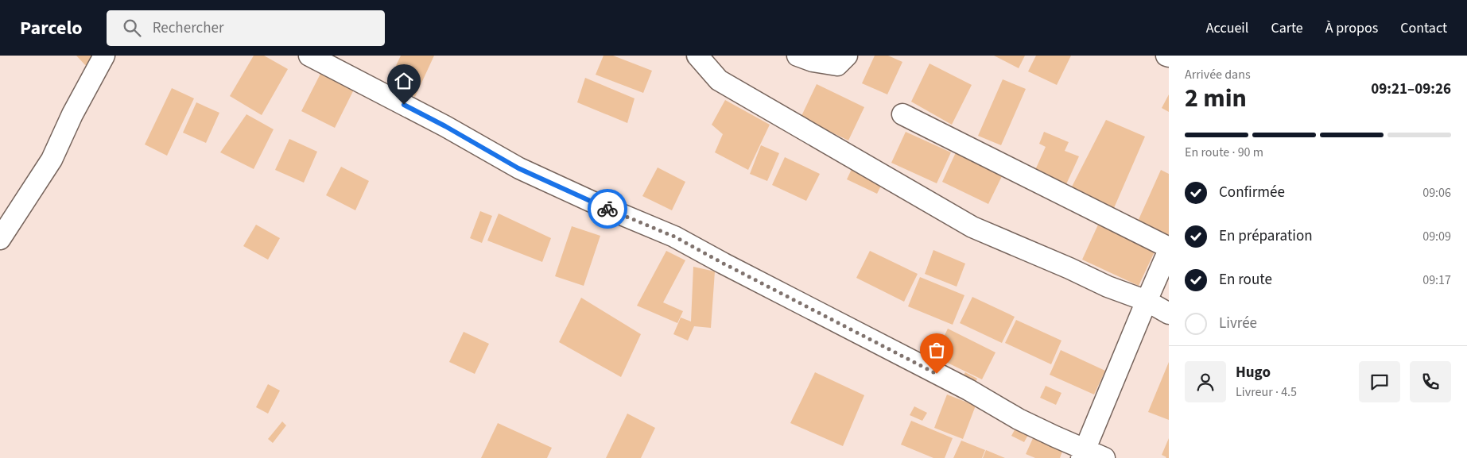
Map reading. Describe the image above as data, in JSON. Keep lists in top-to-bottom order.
{
  "page": {
    "header": "Parcelo",
    "search": "Rechercher",
    "nav": [
      "Accueil",
      "Carte",
      "À propos",
      "Contact"
    ],
    "heading": ["2 min", "Arrivée dans", "09:21–09:26"],
    "panel": ["Hugo", "Livreur · 4.5"],
    "bar": "En route · 90 m",
    "list": [
      ["Confirmée", "09:06"],
      ["En préparation", "09:09"],
      ["En route", "09:17"],
      "Livrée"
    ]
  }
}
